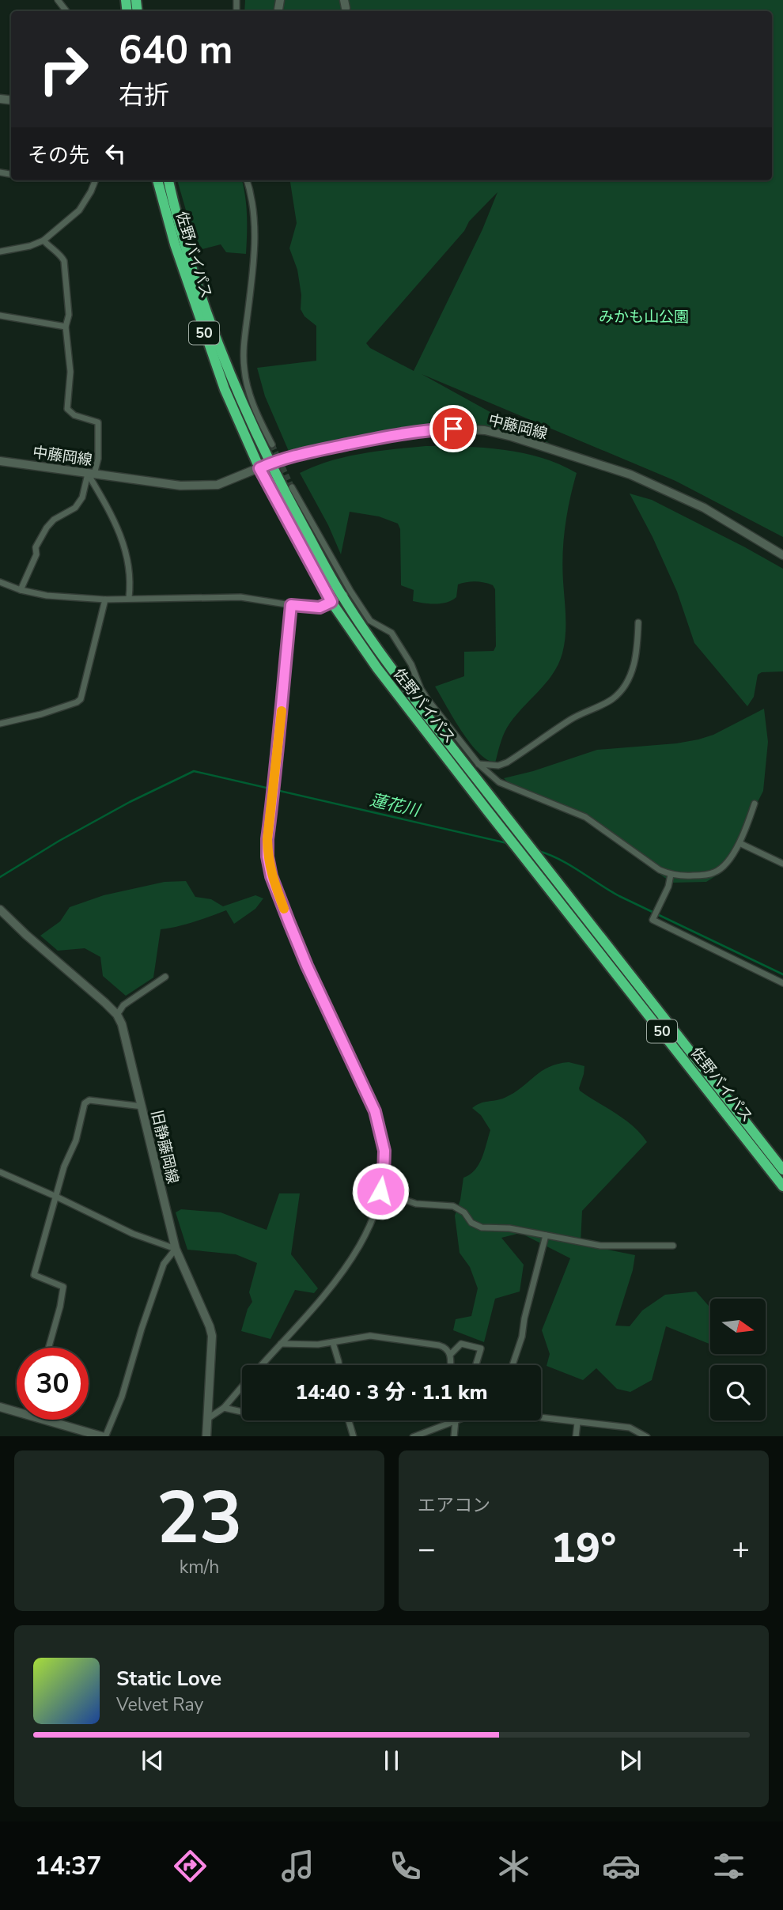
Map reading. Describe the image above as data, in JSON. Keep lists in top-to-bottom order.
{
  "streets": {
    "highway": ["佐野バイパス", "50"],
    "main road": ["中藤岡線", "旧静藤岡線"]
  },
  "crossings": [
    ["佐野バイパス", "中藤岡線"]
  ],
  "water": ["蓮花川"],
  "parks": ["みかも山公園"],
  "north": "right",
  "page": {
    "turn": ["640 m", "右折"],
    "then": "その先",
    "limit": "30",
    "trip": "14:40 · 3 分 · 1.1 km",
    "tile": [
      ["23", "km/h"],
      "エアコン"
    ],
    "heat": ["−", "19°", "+"],
    "song": ["Static Love", "Velvet Ray"],
    "tabs": "14:37"
  }
}
